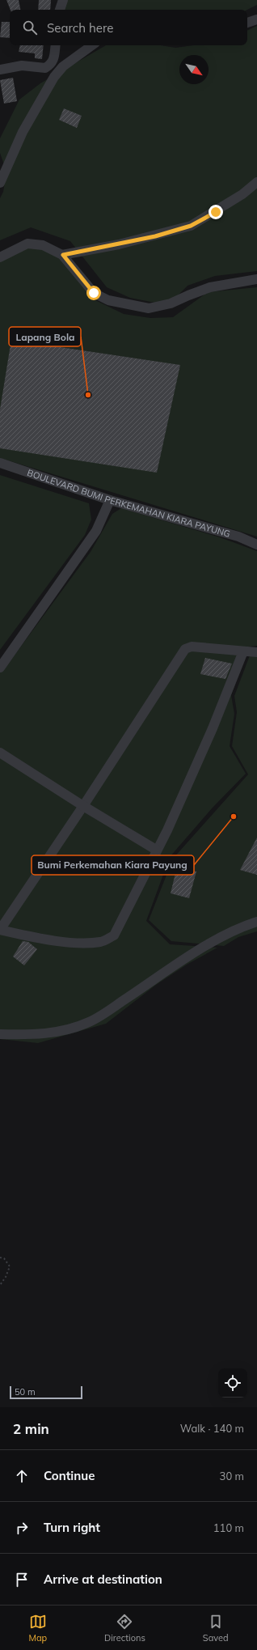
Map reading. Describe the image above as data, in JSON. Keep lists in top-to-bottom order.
{
  "streets": {
    "street": ["BOULEVARD BUMI PERKEMAHAN KIARA PAYUNG"]
  },
  "places": ["Lapang Bola", "Bumi Perkemahan Kiara Payung"],
  "scale_bar": "50 m",
  "north": "bottom right",
  "page": {
    "search": "Search here",
    "scale": "50 m",
    "heading": ["2 min", "Walk · 140 m"],
    "list": [
      ["Continue", "30 m"],
      ["Turn right", "110 m"],
      "Arrive at destination"
    ],
    "nav": ["Map", "Directions", "Saved"]
  }
}
